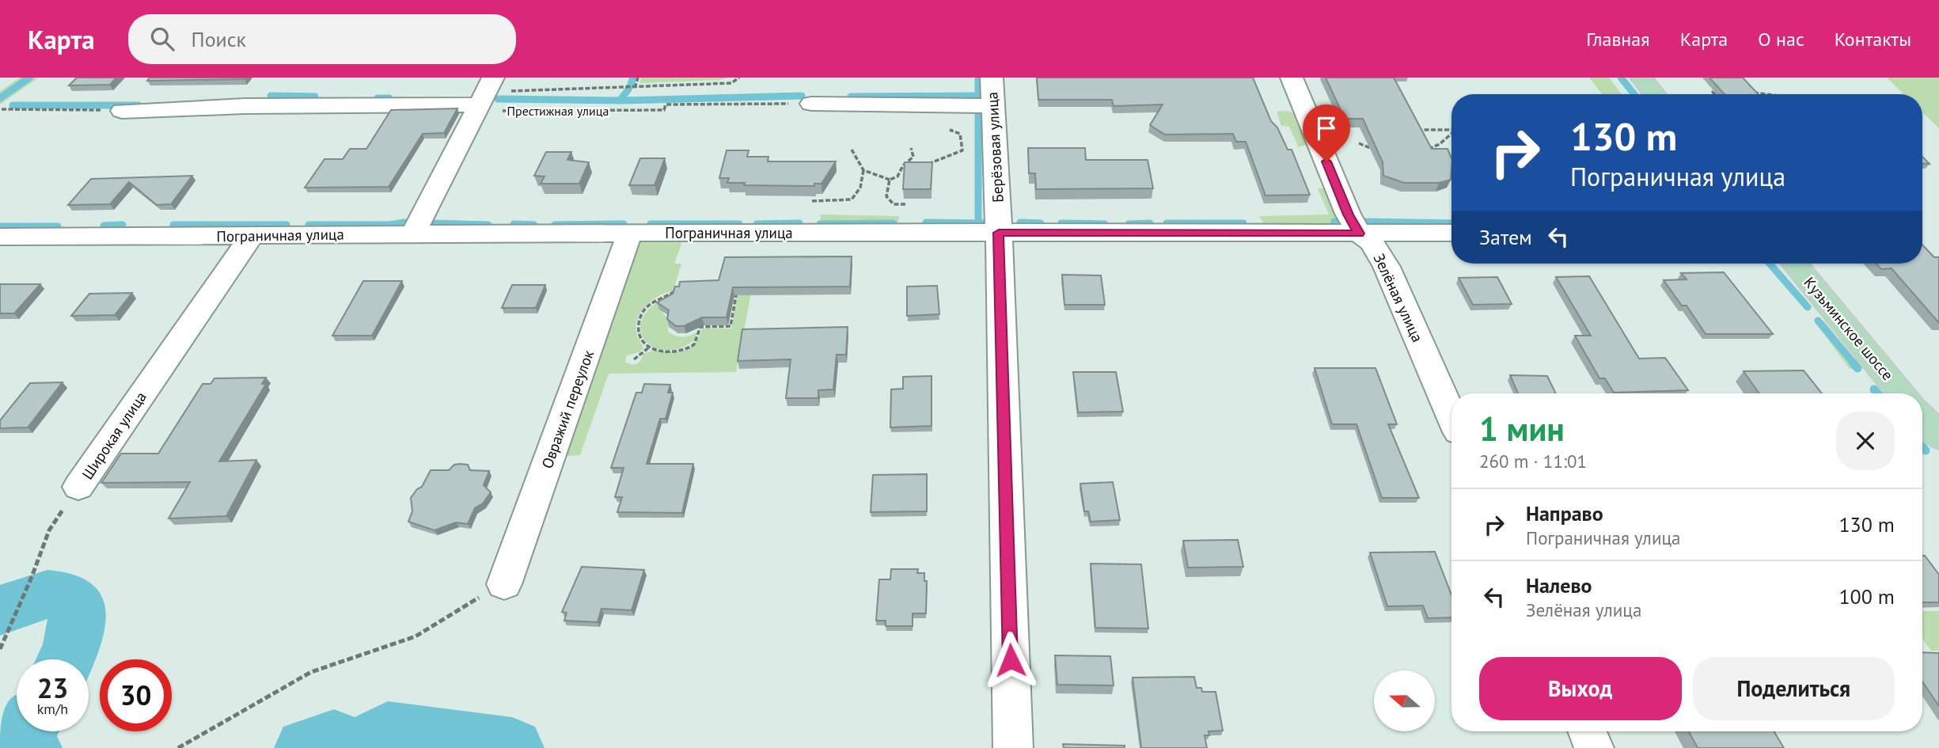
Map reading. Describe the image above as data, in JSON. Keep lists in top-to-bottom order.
{
  "streets": {
    "main road": ["Кузьминское шоссе"],
    "street": [
      "Берёзовая улица",
      "Пограничная улица",
      "Зелёная улица",
      "Овражий переулок",
      "Широкая улица"
    ],
    "path": ["Престижная улица"]
  },
  "crossings": [
    ["Берёзовая улица", "Пограничная улица"],
    ["Пограничная улица", "Зелёная улица"],
    ["Пограничная улица", "Овражий переулок"],
    ["Пограничная улица", "Широкая улица"]
  ],
  "north": "left",
  "page": {
    "header": "Карта",
    "search": "Поиск",
    "nav": [
      "Главная",
      "Карта",
      "О нас",
      "Контакты"
    ],
    "turn": ["130 m", "Пограничная улица"],
    "then": "Затем",
    "heading": ["1 мин", "260 m · 11:01"],
    "list": [
      {
        "name": "Направо",
        "note": "Пограничная улица",
        "value": "130 m"
      },
      {
        "name": "Налево",
        "note": "Зелёная улица",
        "value": "100 m"
      }
    ],
    "buttons": ["Выход", "Поделиться"],
    "speed": "23 km/h",
    "limit": "30"
  }
}
